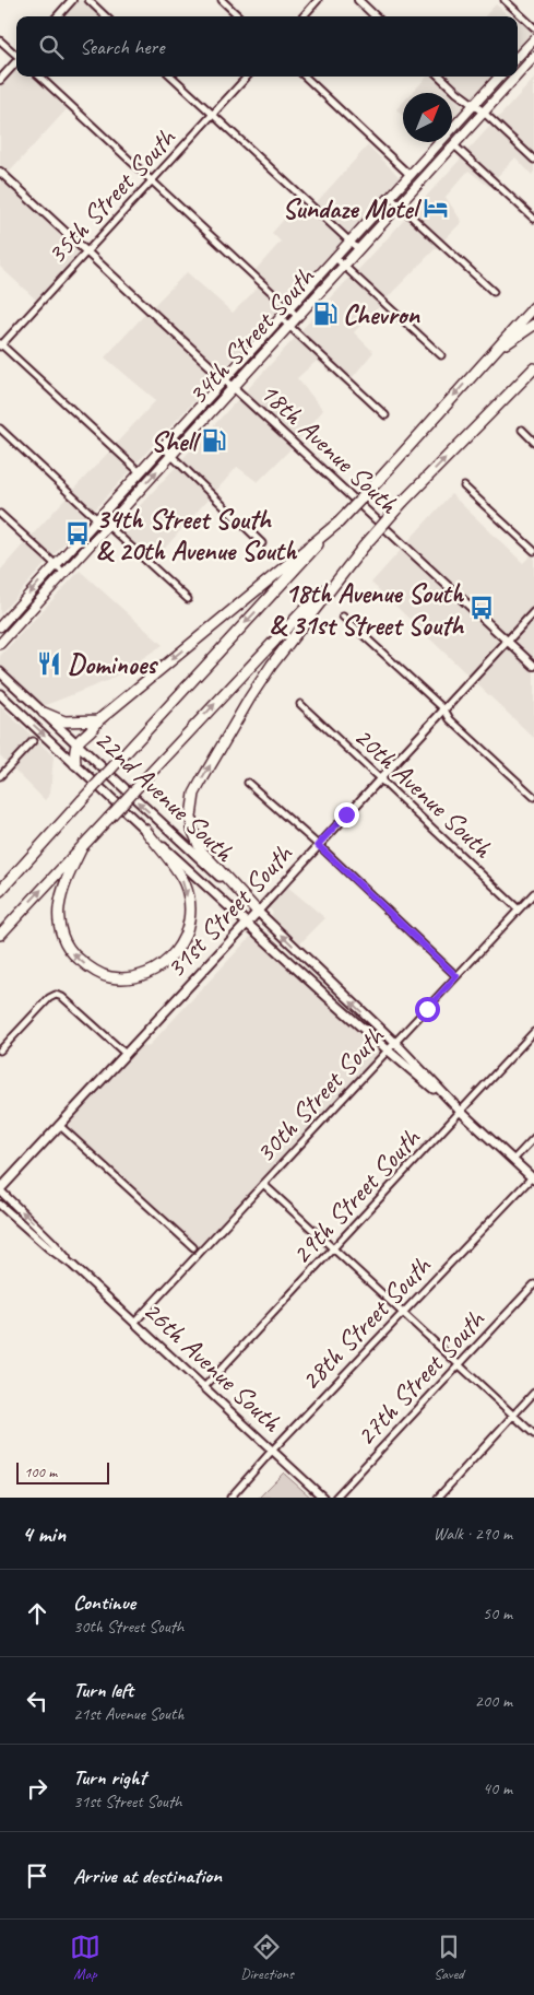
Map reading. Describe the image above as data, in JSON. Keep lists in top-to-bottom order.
{
  "streets": {
    "highway": ["34th Street South"],
    "main road": ["22nd Avenue South", "31st Street South"],
    "street": [
      "35th Street South",
      "18th Avenue South",
      "20th Avenue South",
      "30th Street South",
      "29th Street South",
      "28th Street South",
      "26th Avenue South",
      "27th Street South"
    ]
  },
  "crossings": [
    ["35th Street South", "18th Avenue South"],
    ["34th Street South", "18th Avenue South"],
    ["18th Avenue South", "31st Street South"],
    ["20th Avenue South", "31st Street South"],
    ["20th Avenue South", "30th Street South"],
    ["22nd Avenue South", "31st Street South"],
    ["22nd Avenue South", "30th Street South"],
    ["22nd Avenue South", "29th Street South"],
    ["22nd Avenue South", "28th Street South"],
    ["31st Street South", "26th Avenue South"],
    ["30th Street South", "26th Avenue South"],
    ["29th Street South", "26th Avenue South"],
    ["28th Street South", "26th Avenue South"]
  ],
  "places": {
    "hotel": ["Sundaze Motel"],
    "fuel station": ["Chevron", "Shell"],
    "bus stop": ["34th Street South & 20th Avenue South", "18th Avenue South & 31st Street South"],
    "restaurant": ["Dominoes"]
  },
  "scale_bar": "100 m",
  "north": "top right",
  "page": {
    "search": "Search here",
    "scale": "100 m",
    "heading": ["4 min", "Walk · 290 m"],
    "list": [
      ["Continue", "30th Street South", "50 m"],
      ["Turn left", "21st Avenue South", "200 m"],
      ["Turn right", "31st Street South", "40 m"],
      "Arrive at destination"
    ],
    "nav": ["Map", "Directions", "Saved"]
  }
}
